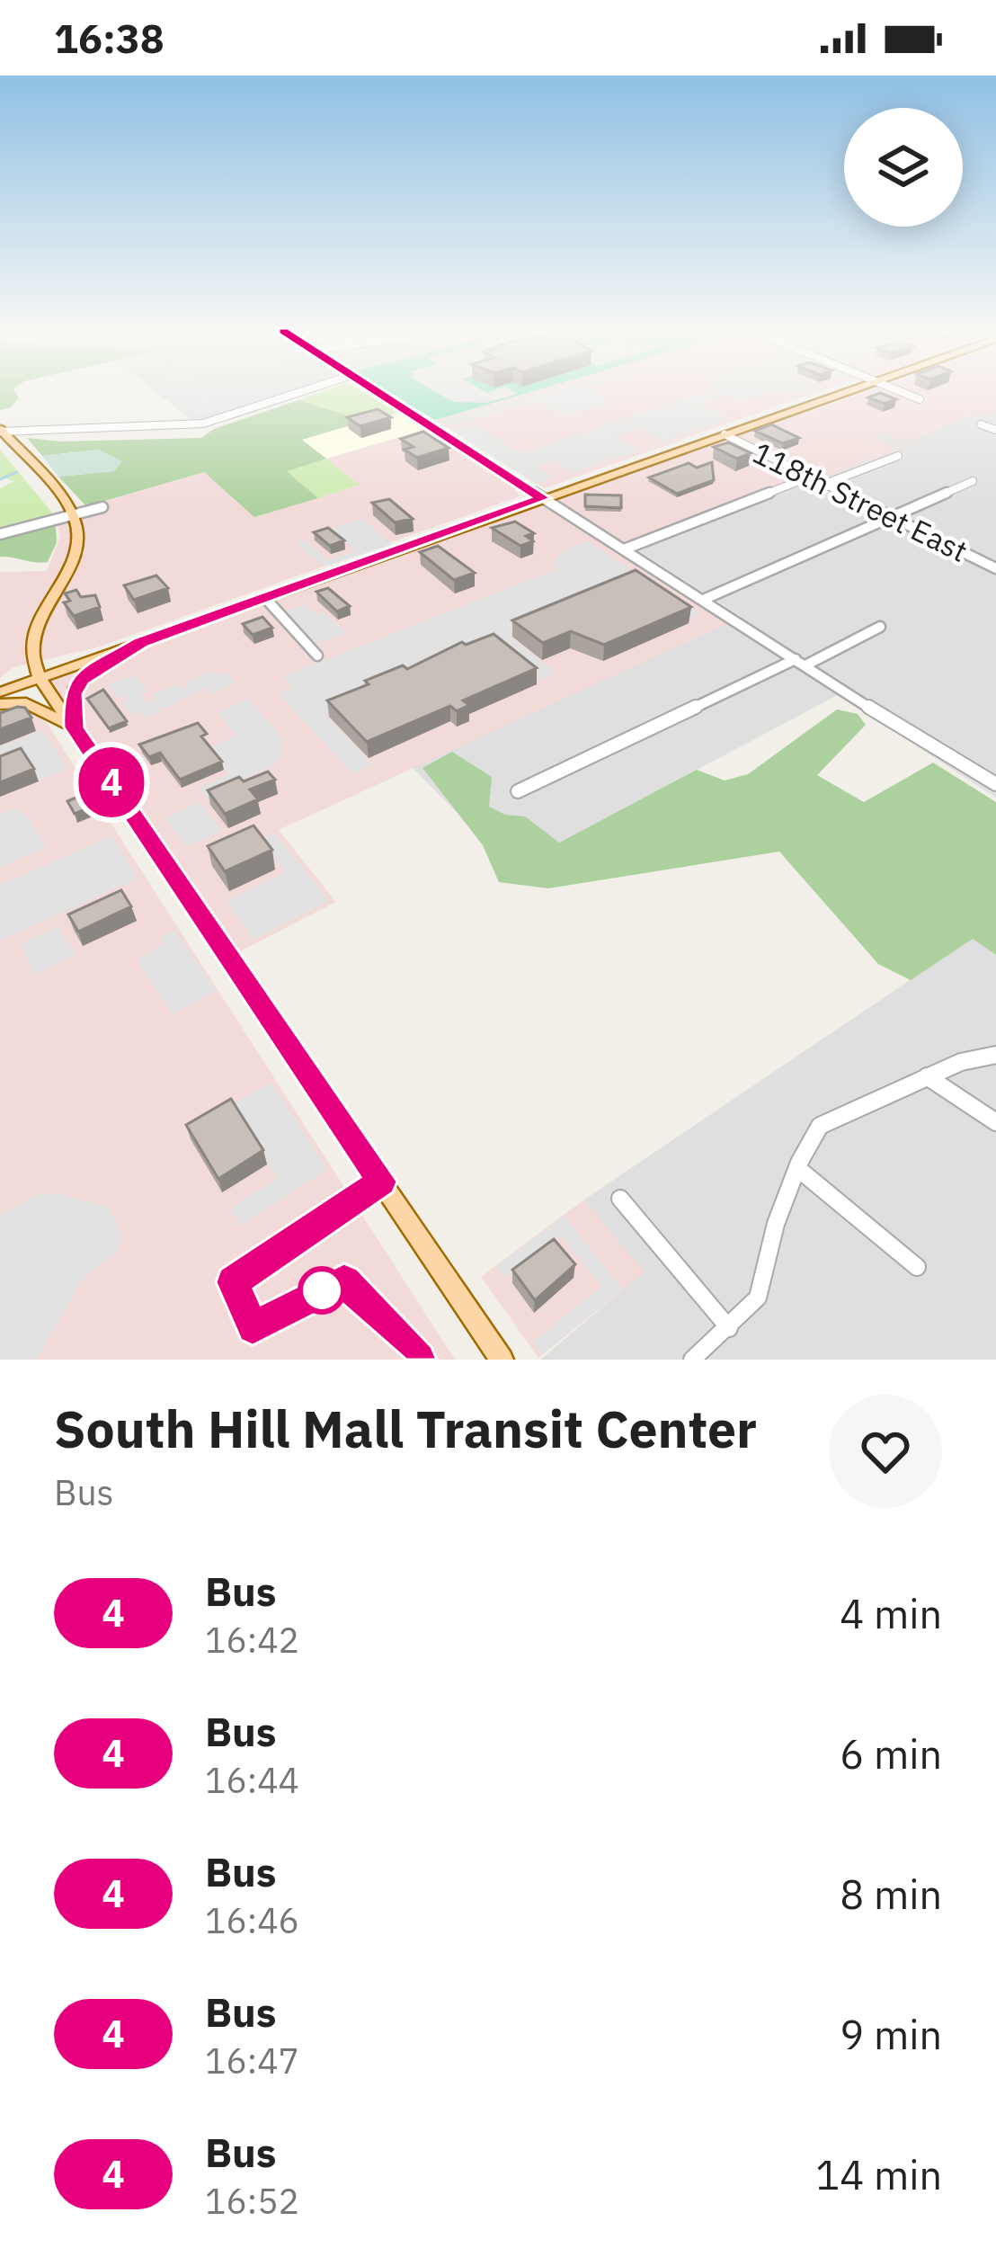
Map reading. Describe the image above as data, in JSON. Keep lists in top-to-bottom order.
{
  "streets": {
    "street": ["118th Street East"]
  },
  "lines": ["bus line 4"],
  "page": {
    "status": "16:38",
    "on_map": "4",
    "heading": ["South Hill Mall Transit Center", "Bus"],
    "list": [
      {
        "mark": "4",
        "name": "Bus",
        "note": "16:42",
        "value": "4 min"
      },
      {
        "mark": "4",
        "name": "Bus",
        "note": "16:44",
        "value": "6 min"
      },
      {
        "mark": "4",
        "name": "Bus",
        "note": "16:46",
        "value": "8 min"
      },
      {
        "mark": "4",
        "name": "Bus",
        "note": "16:47",
        "value": "9 min"
      },
      {
        "mark": "4",
        "name": "Bus",
        "note": "16:52",
        "value": "14 min"
      }
    ]
  }
}
